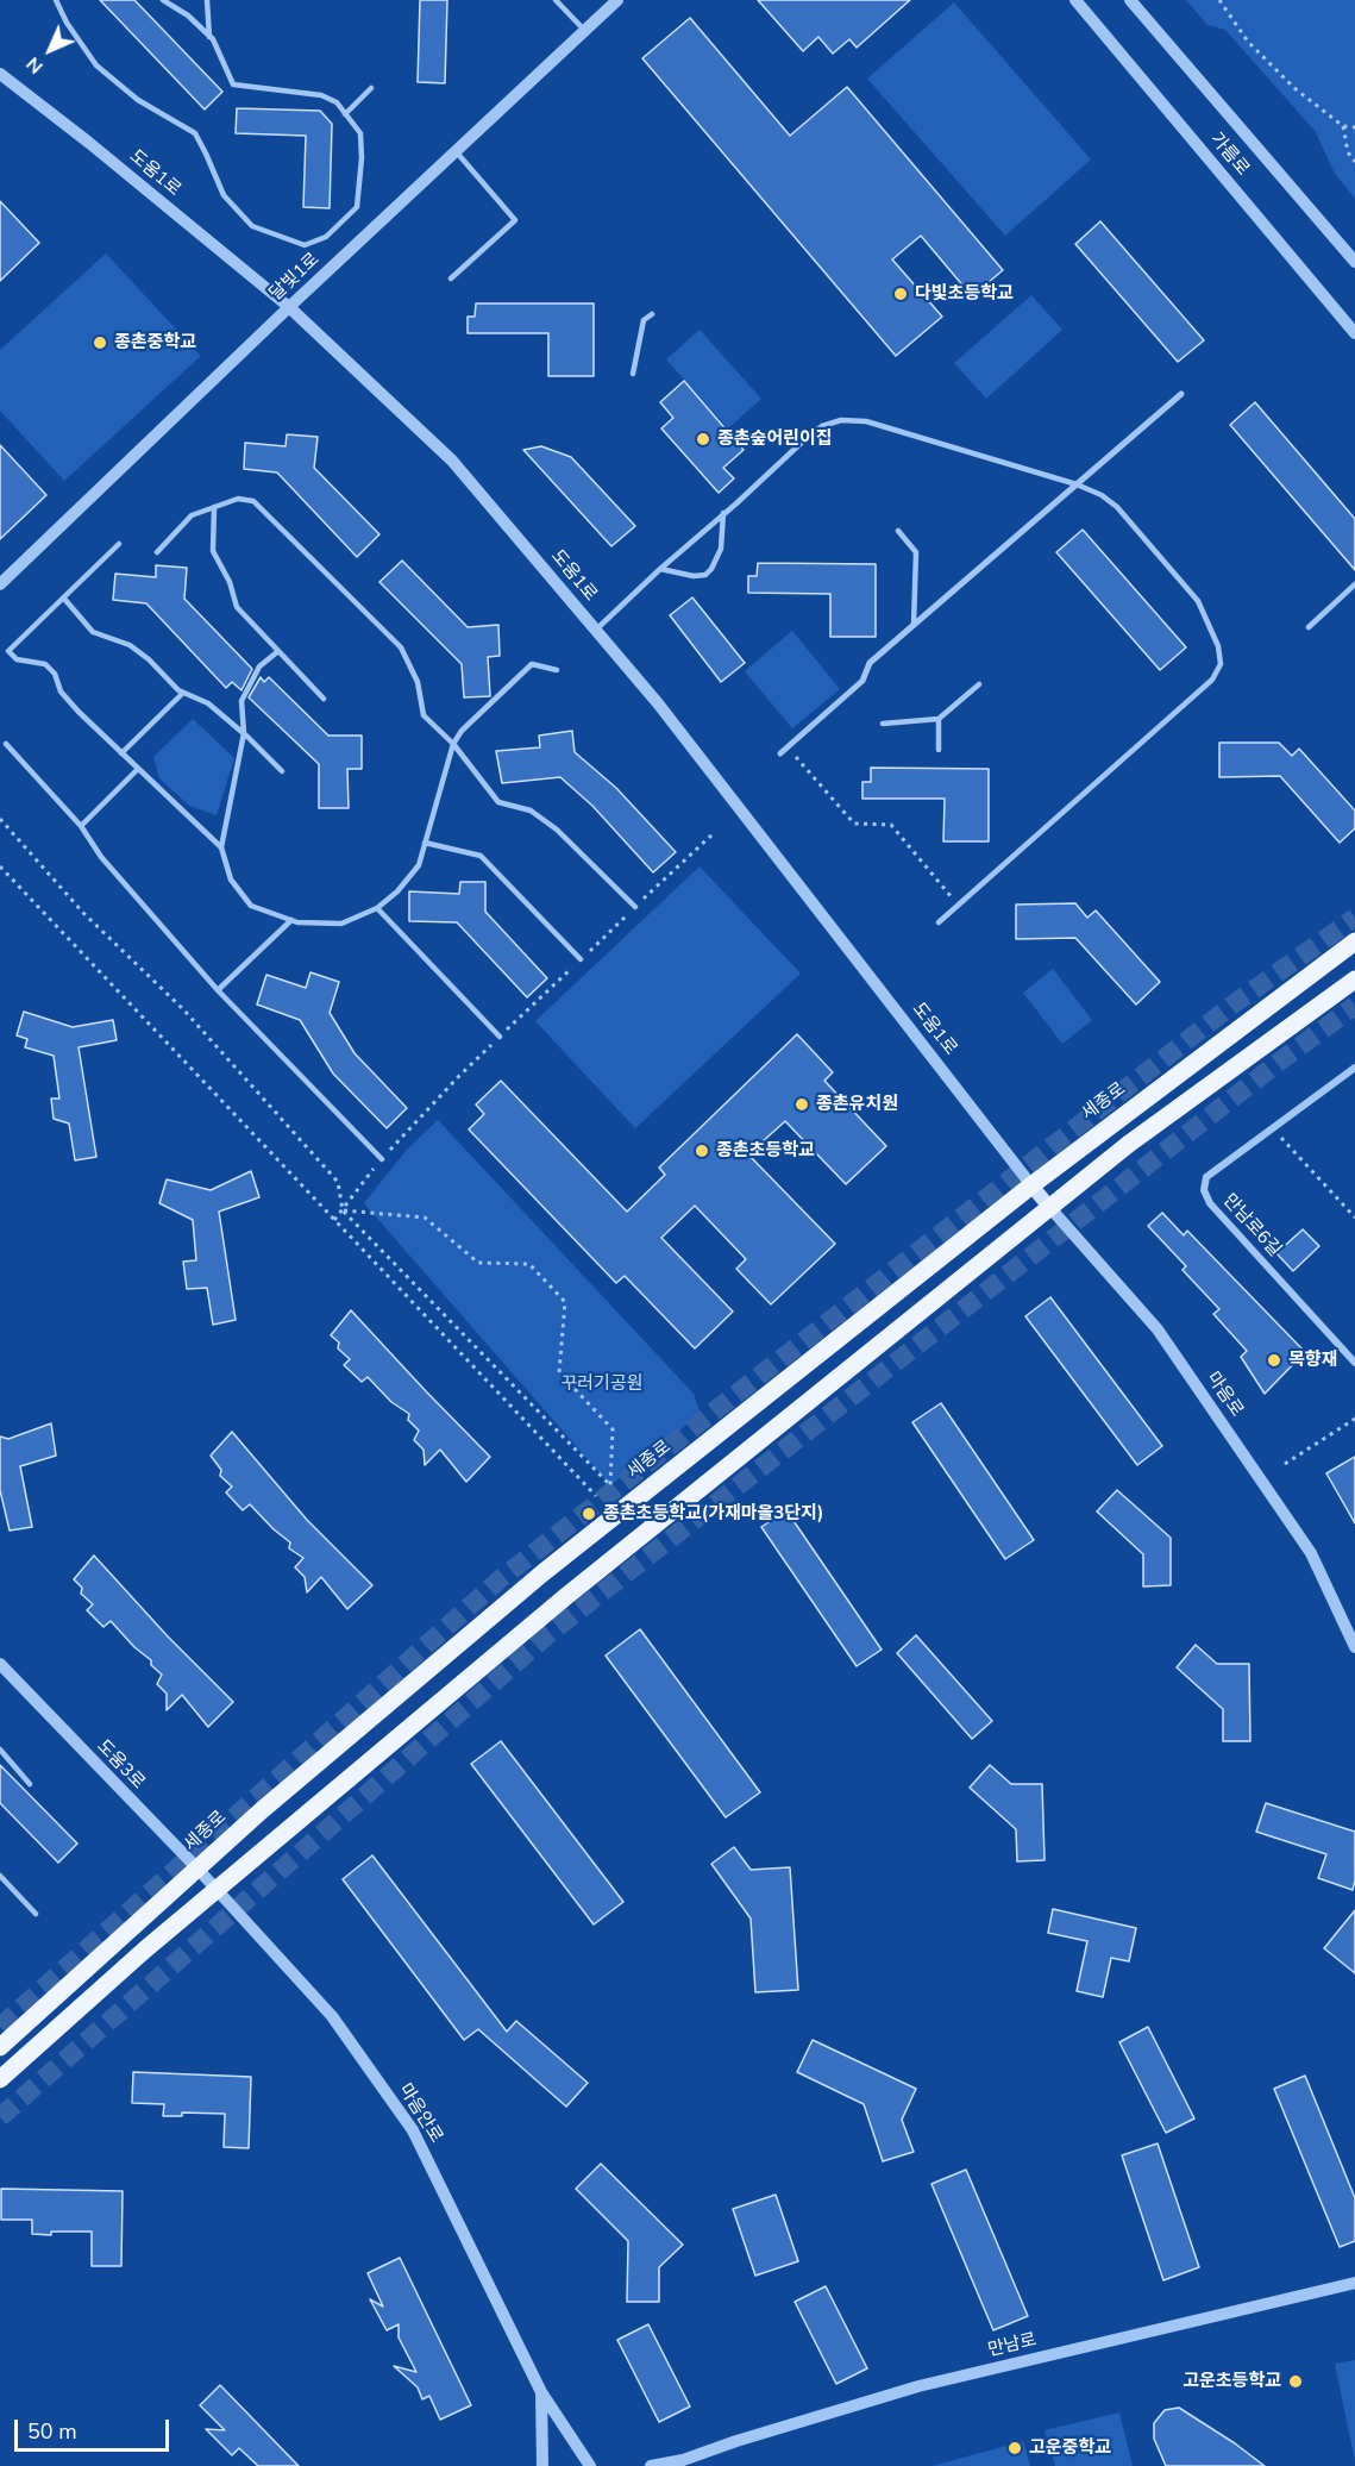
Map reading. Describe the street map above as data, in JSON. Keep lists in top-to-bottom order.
{
  "streets": {
    "main road": ["세종로", "마음로"],
    "street": [
      "가름로",
      "도움1로",
      "달빛1로",
      "만남로6길",
      "도움3로",
      "마음안로",
      "만남로"
    ]
  },
  "crossings": [
    ["도움1로", "달빛1로"],
    ["도움1로", "세종로"],
    ["도움1로", "마음로"],
    ["세종로", "마음로"],
    ["세종로", "도움3로"],
    ["도움3로", "마음안로"]
  ],
  "parks": ["꾸러기공원"],
  "places": [
    "다빛초등학교",
    "종촌중학교",
    "종촌숲어린이집",
    "종촌유치원",
    "종촌초등학교",
    "목향재",
    "종촌초등학교(가재마을3단지)",
    "고운초등학교",
    "고운중학교"
  ],
  "scale_bar": "50 m",
  "north": "bottom left"
}
